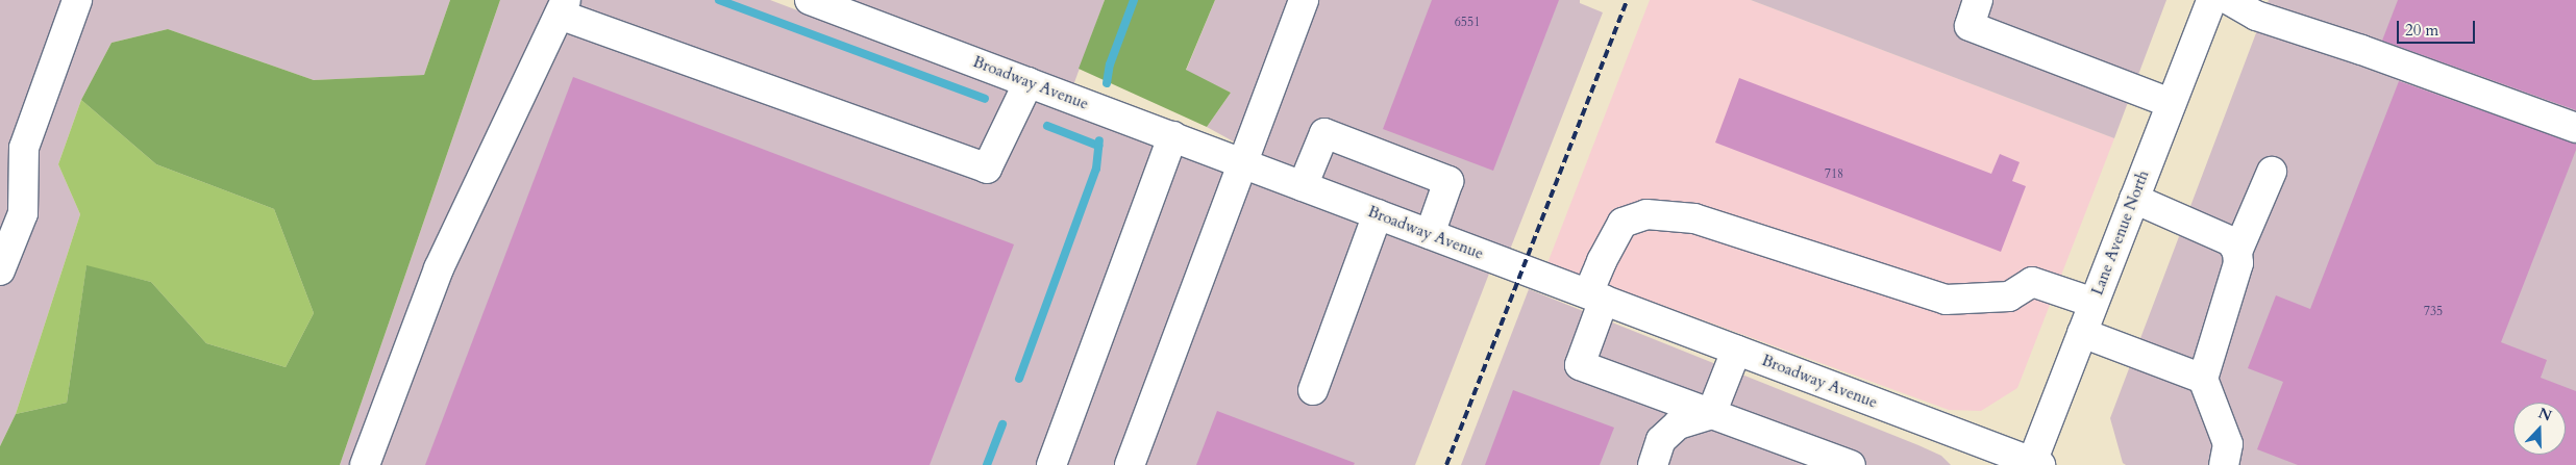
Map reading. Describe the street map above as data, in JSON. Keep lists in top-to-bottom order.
{
  "streets": {
    "street": ["Broadway Avenue", "Lane Avenue North"]
  },
  "crossings": [
    ["Broadway Avenue", "Lane Avenue North"]
  ],
  "house_numbers": ["6551", "718", "735"],
  "scale_bar": "20 m",
  "north": "top"
}
